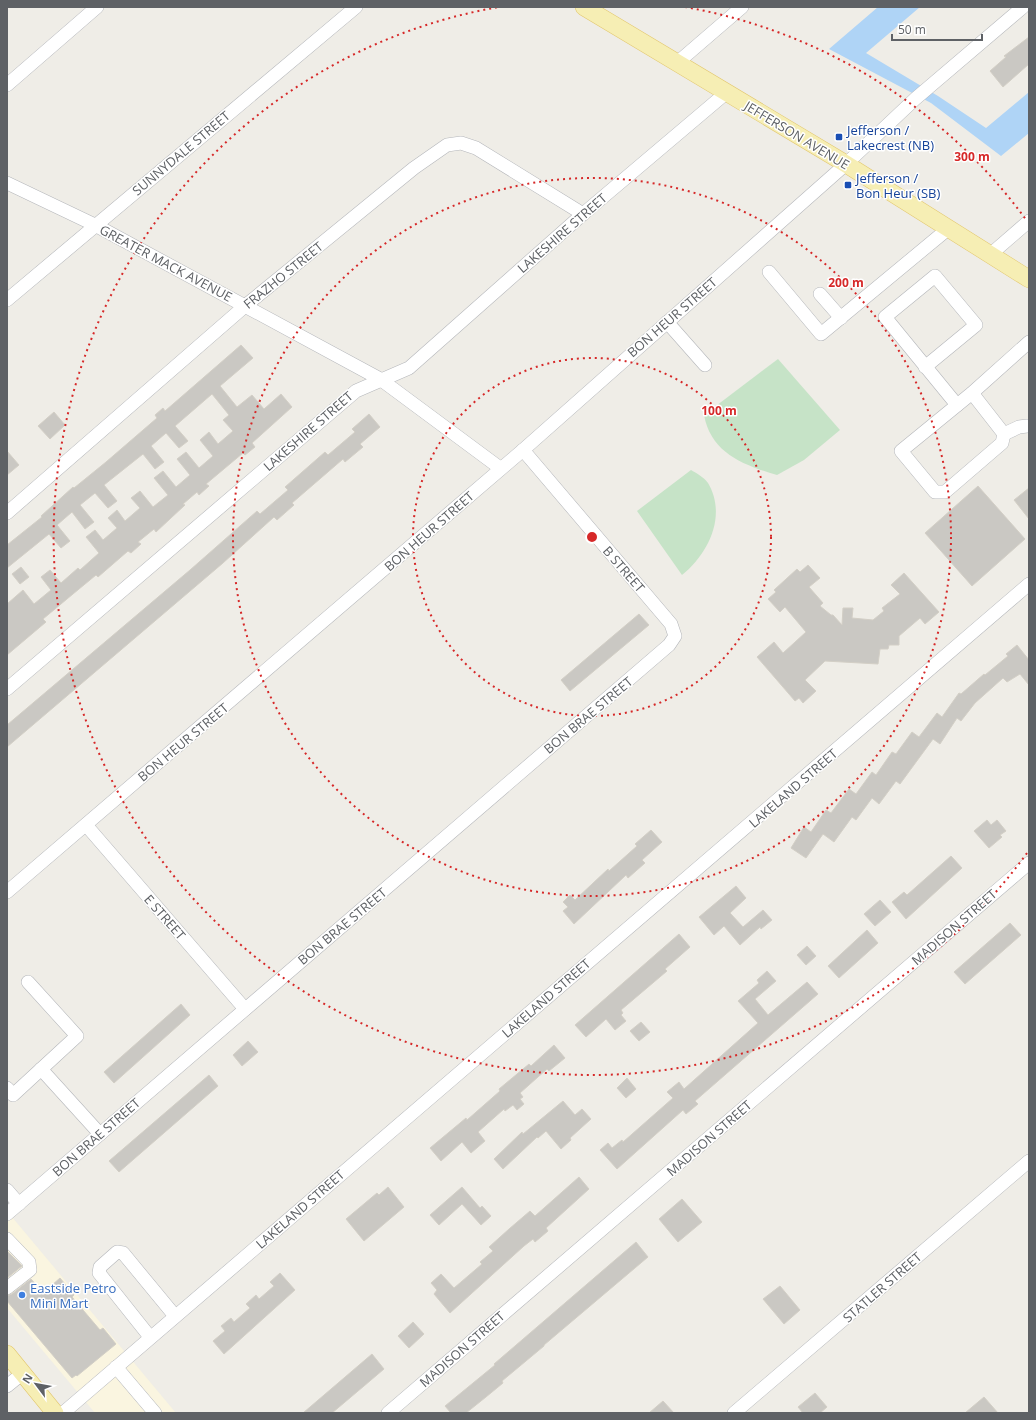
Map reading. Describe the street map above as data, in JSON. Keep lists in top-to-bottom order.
{
  "streets": {
    "main road": ["JEFFERSON AVENUE"],
    "street": [
      "SUNNYDALE STREET",
      "LAKESHIRE STREET",
      "GREATER MACK AVENUE",
      "FRAZHO STREET",
      "BON HEUR STREET",
      "B STREET",
      "BON BRAE STREET",
      "LAKELAND STREET",
      "E STREET",
      "MADISON STREET",
      "STATLER STREET"
    ]
  },
  "crossings": [
    ["JEFFERSON AVENUE", "LAKESHIRE STREET"],
    ["JEFFERSON AVENUE", "BON HEUR STREET"],
    ["SUNNYDALE STREET", "GREATER MACK AVENUE"],
    ["LAKESHIRE STREET", "GREATER MACK AVENUE"],
    ["LAKESHIRE STREET", "FRAZHO STREET"],
    ["GREATER MACK AVENUE", "FRAZHO STREET"],
    ["GREATER MACK AVENUE", "BON HEUR STREET"],
    ["BON HEUR STREET", "B STREET"],
    ["BON HEUR STREET", "E STREET"],
    ["B STREET", "BON BRAE STREET"],
    ["BON BRAE STREET", "E STREET"]
  ],
  "places": {
    "transit": ["Jefferson / Lakecrest (NB)", "Jefferson / Bon Heur (SB)"],
    "other": ["Eastside Petro Mini Mart"]
  },
  "scale_bar": "50 m",
  "north": "top left",
  "rings": ["300 m", "200 m", "100 m"]
}
